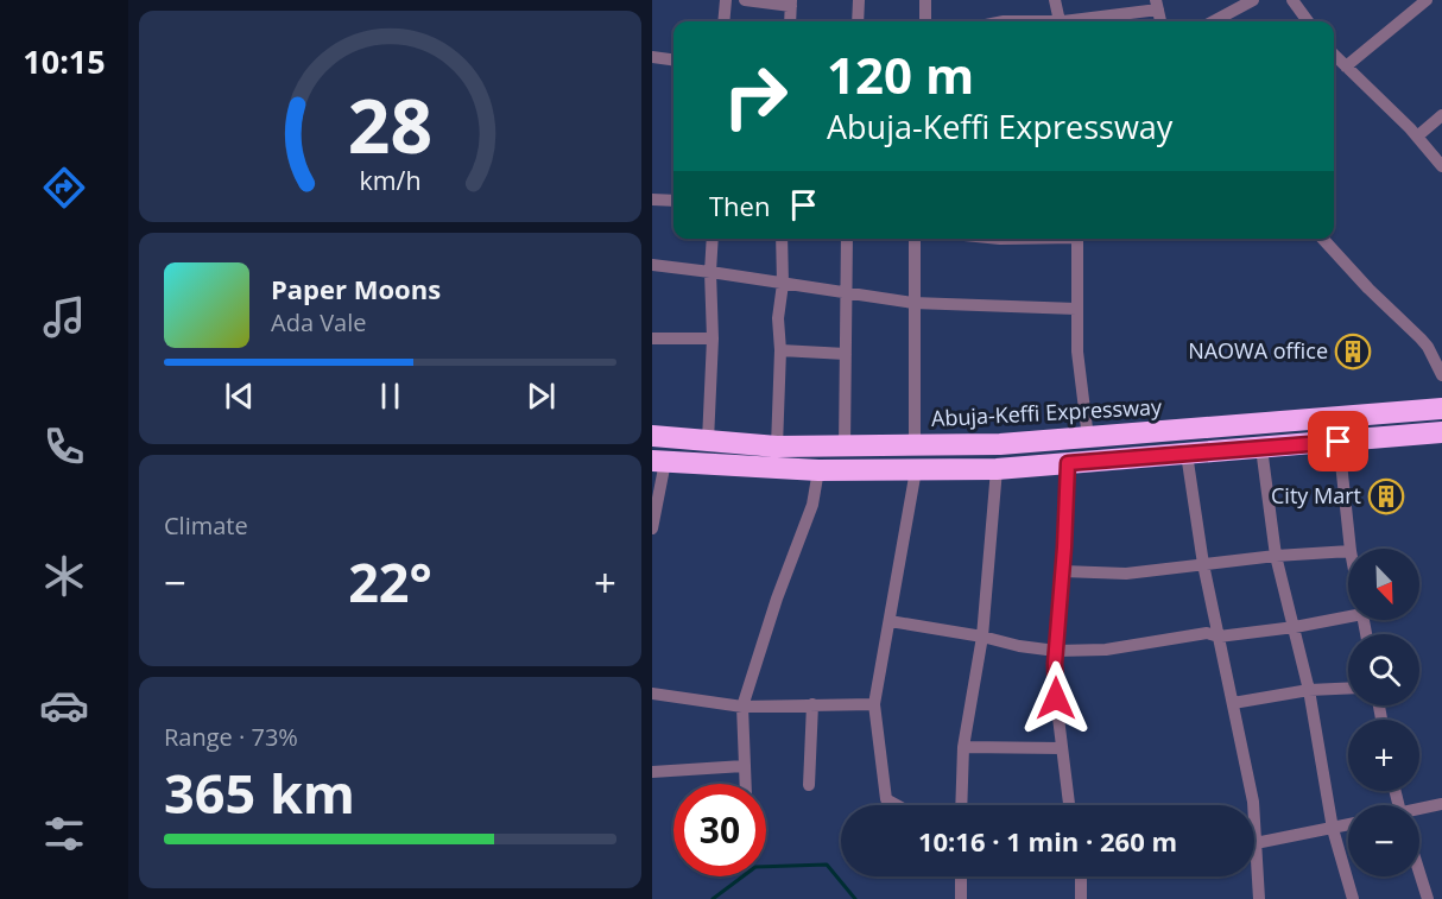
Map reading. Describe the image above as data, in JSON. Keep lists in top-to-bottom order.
{
  "streets": {
    "highway": ["Abuja-Keffi Expressway"]
  },
  "places": {
    "building": ["NAOWA office", "City Mart"]
  },
  "north": "bottom right",
  "page": {
    "tabs": "10:15",
    "turn": ["120 m", "Abuja-Keffi Expressway"],
    "then": "Then",
    "song": ["Paper Moons", "Ada Vale"],
    "tile": [
      "Climate",
      ["Range · 73%", "365 km"]
    ],
    "map_buttons": ["+", "−"],
    "heat": ["−", "22°", "+"],
    "limit": "30",
    "trip": "10:16 · 1 min · 260 m",
    "gauge": ["28", "km/h"]
  }
}
